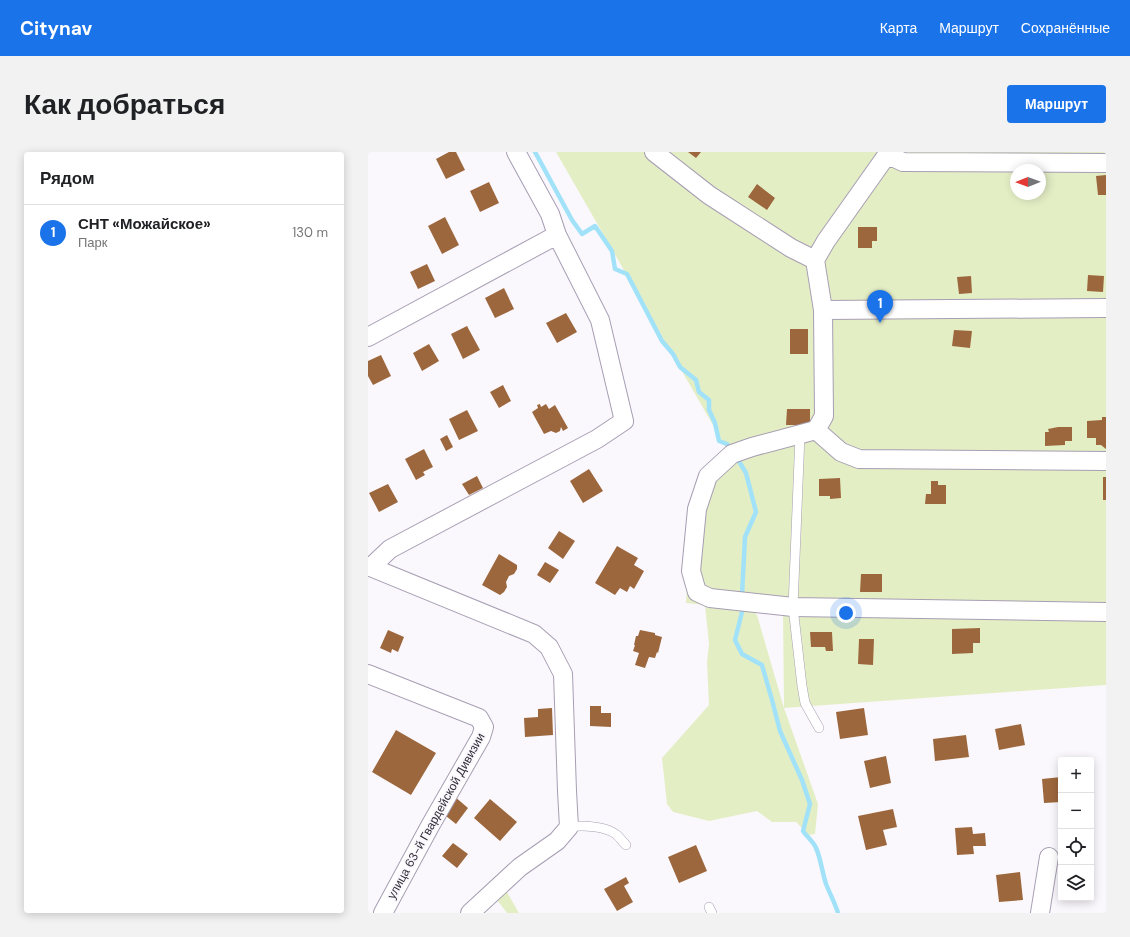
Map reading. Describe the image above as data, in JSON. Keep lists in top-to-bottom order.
{
  "streets": {
    "street": ["улица 63-й Гвардейской Дивизии"]
  },
  "north": "left",
  "page": {
    "header": "Citynav",
    "nav": ["Карта", "Маршрут", "Сохранённые"],
    "buttons": "Маршрут",
    "title": "Как добраться",
    "heading": "Рядом",
    "list": [
      {
        "mark": "1",
        "name": "СНТ «Можайское»",
        "note": "Парк",
        "value": "130 m"
      }
    ],
    "pins": "1",
    "map_buttons": ["+", "−"]
  }
}
